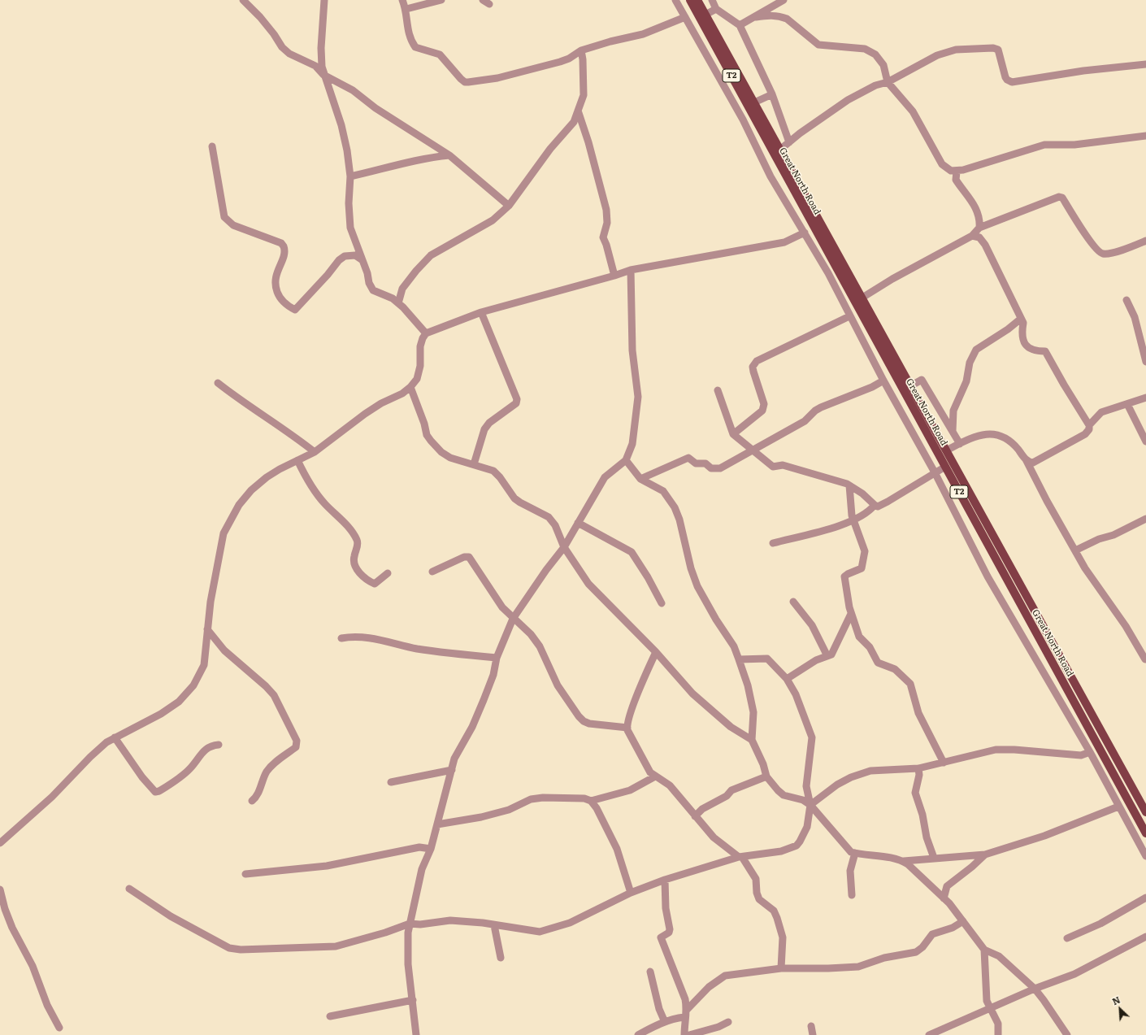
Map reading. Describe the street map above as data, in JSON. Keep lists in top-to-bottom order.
{
  "streets": {
    "main road": ["T2", "Great North Road"]
  },
  "north": "top left"
}
